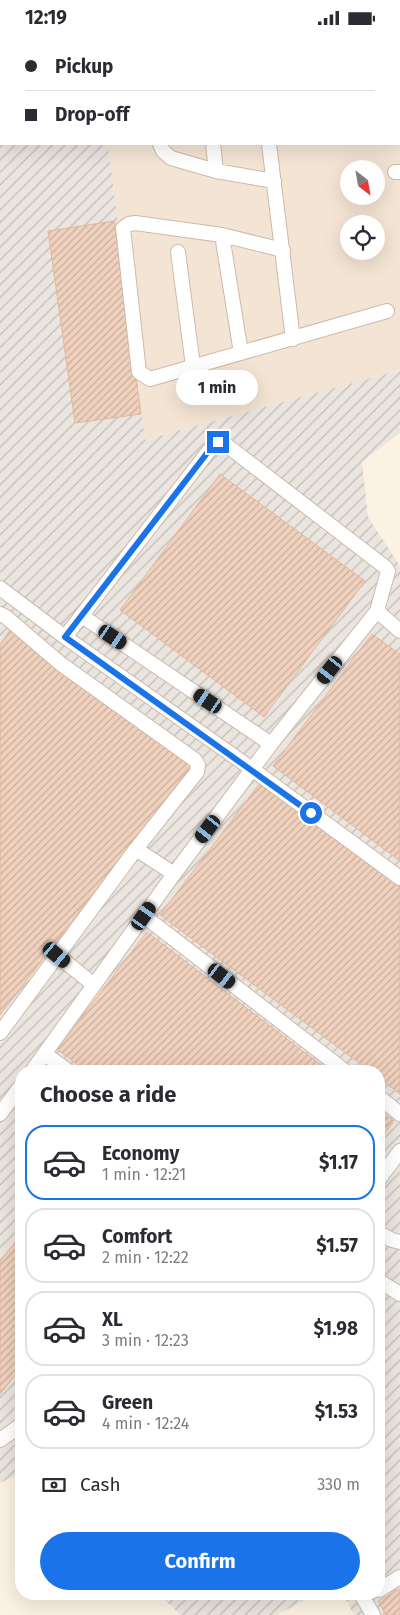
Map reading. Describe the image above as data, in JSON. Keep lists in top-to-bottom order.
{
  "north": "bottom right",
  "page": {
    "status": "12:19",
    "banner": ["Pickup", "Drop-off"],
    "bubble": "1 min",
    "heading": "Choose a ride",
    "list": [
      {
        "name": "Economy",
        "note": "1 min · 12:21",
        "value": "$1.17"
      },
      {
        "name": "Comfort",
        "note": "2 min · 12:22",
        "value": "$1.57"
      },
      {
        "name": "XL",
        "note": "3 min · 12:23",
        "value": "$1.98"
      },
      {
        "name": "Green",
        "note": "4 min · 12:24",
        "value": "$1.53"
      }
    ],
    "pay": ["Cash", "330 m"],
    "buttons": "Confirm"
  }
}
